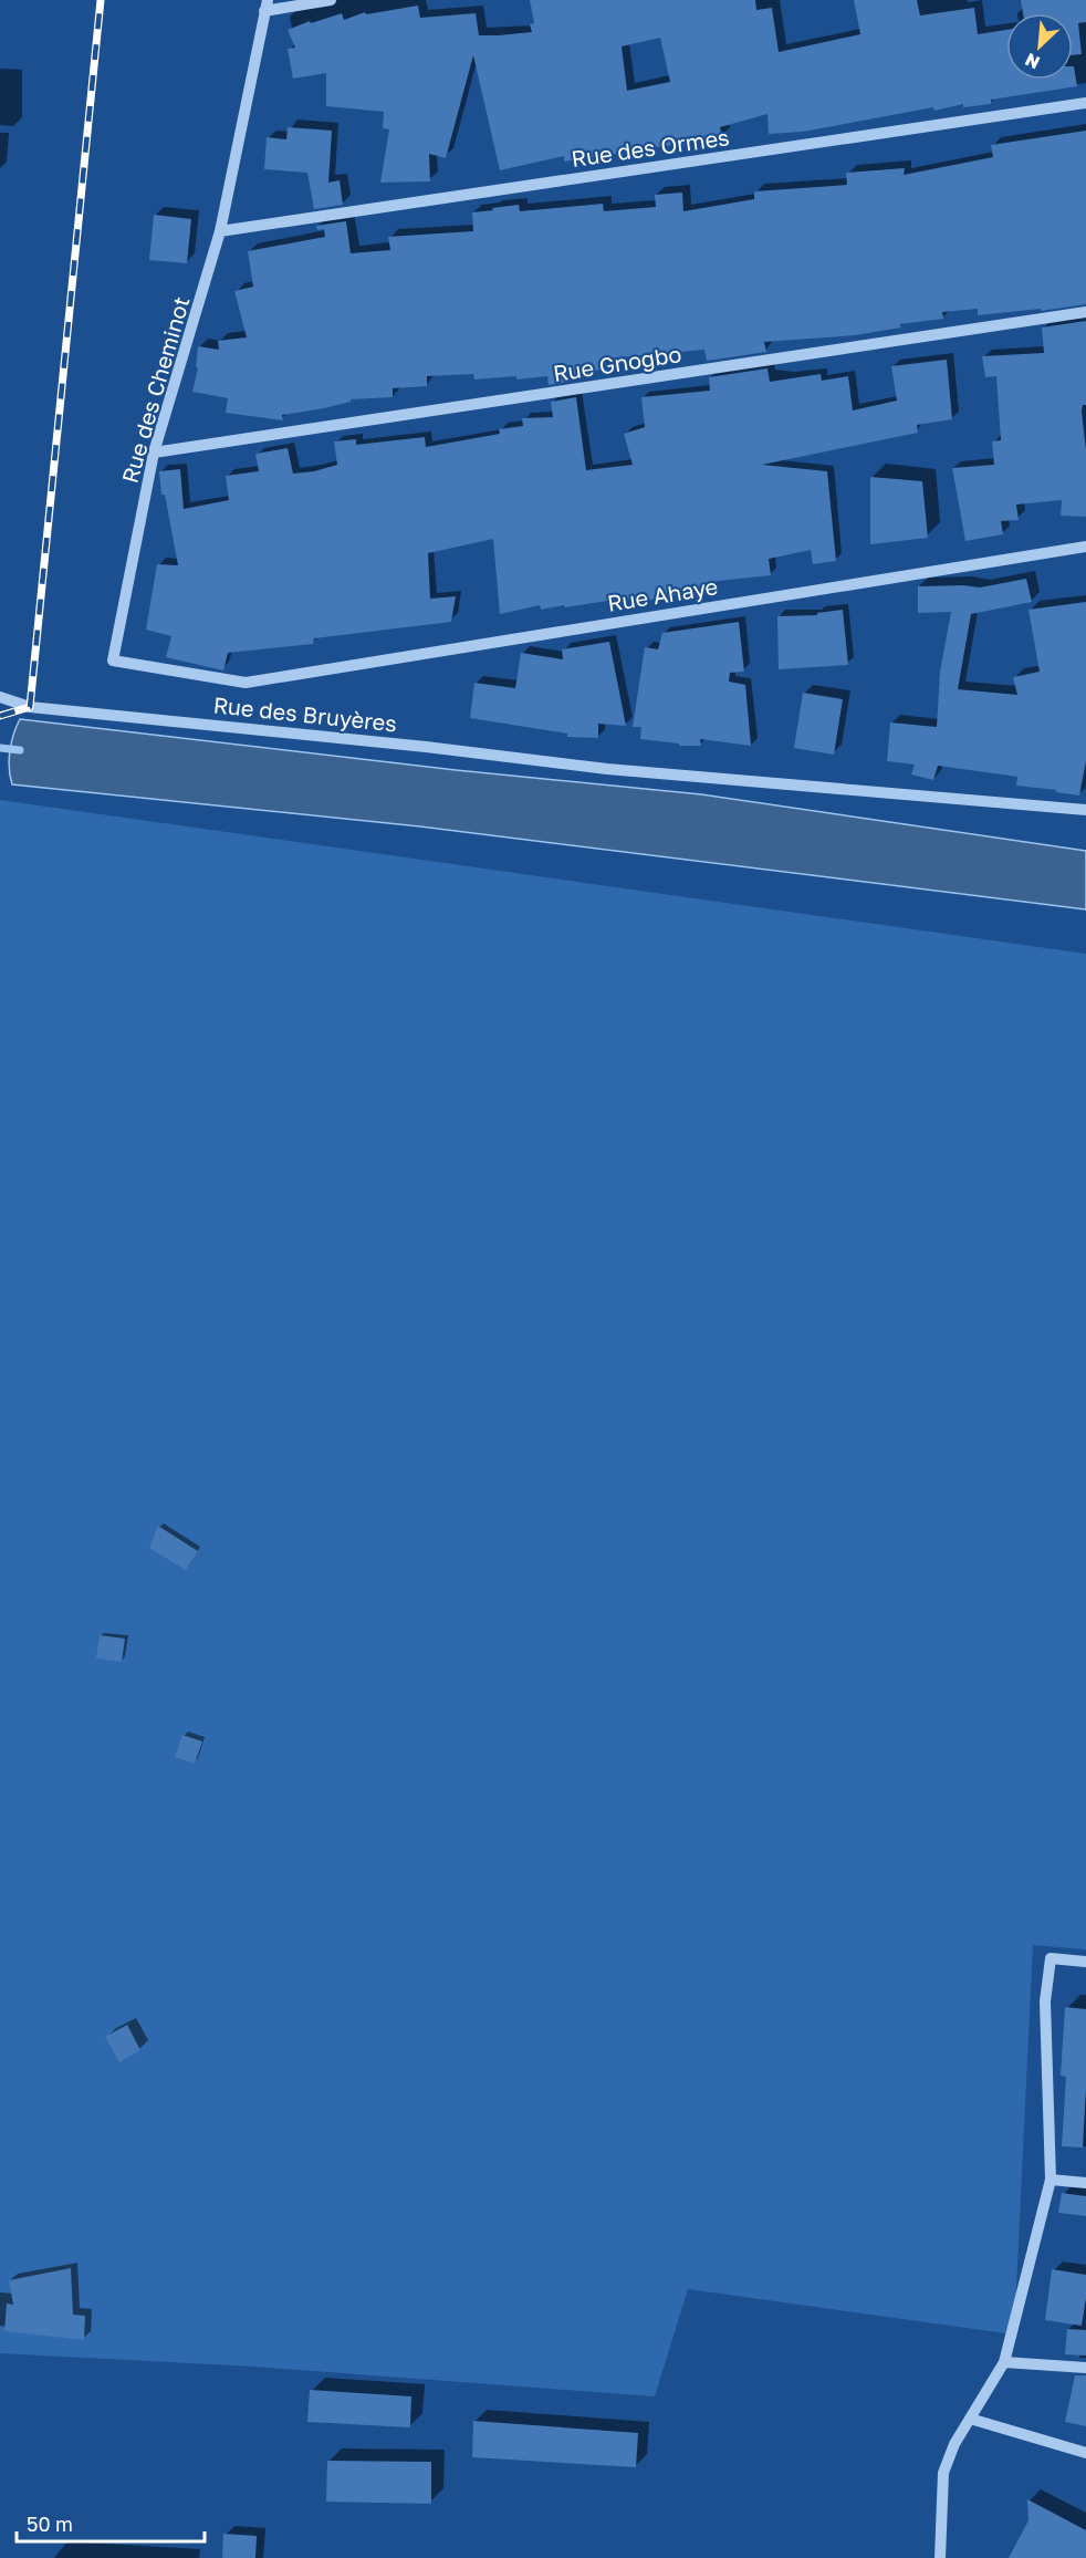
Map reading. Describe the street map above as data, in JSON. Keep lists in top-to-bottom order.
{
  "streets": {
    "street": [
      "Rue des Ormes",
      "Rue Gnogbo",
      "Rue des Cheminot",
      "Rue Ahaye",
      "Rue des Bruyères"
    ]
  },
  "crossings": [
    ["Rue des Ormes", "Rue des Cheminot"],
    ["Rue Gnogbo", "Rue des Cheminot"],
    ["Rue des Cheminot", "Rue Ahaye"]
  ],
  "scale_bar": "50 m",
  "north": "bottom left"
}
